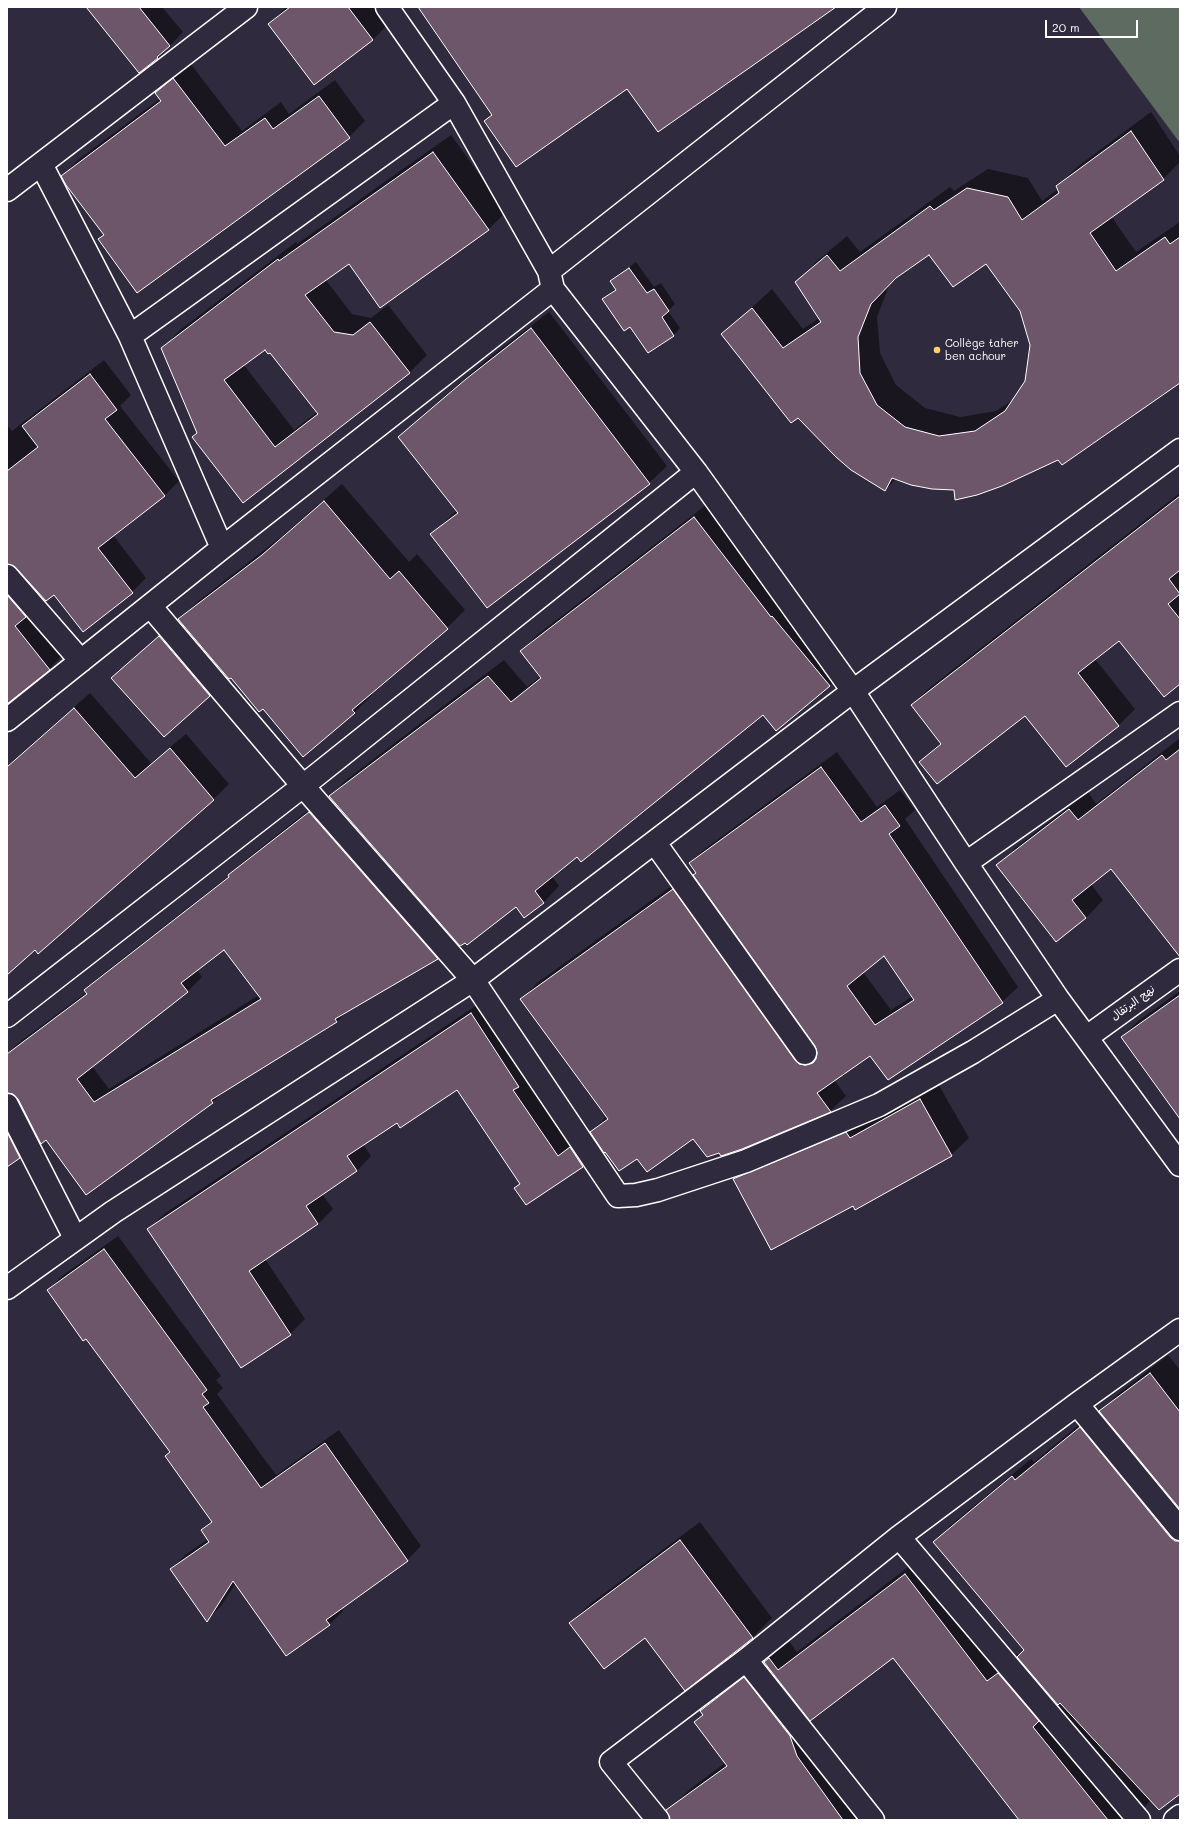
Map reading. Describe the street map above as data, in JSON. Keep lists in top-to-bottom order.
{
  "streets": {
    "street": ["نهج البرتقال"]
  },
  "places": ["Collège taher ben achour"],
  "scale_bar": "20 m"
}
